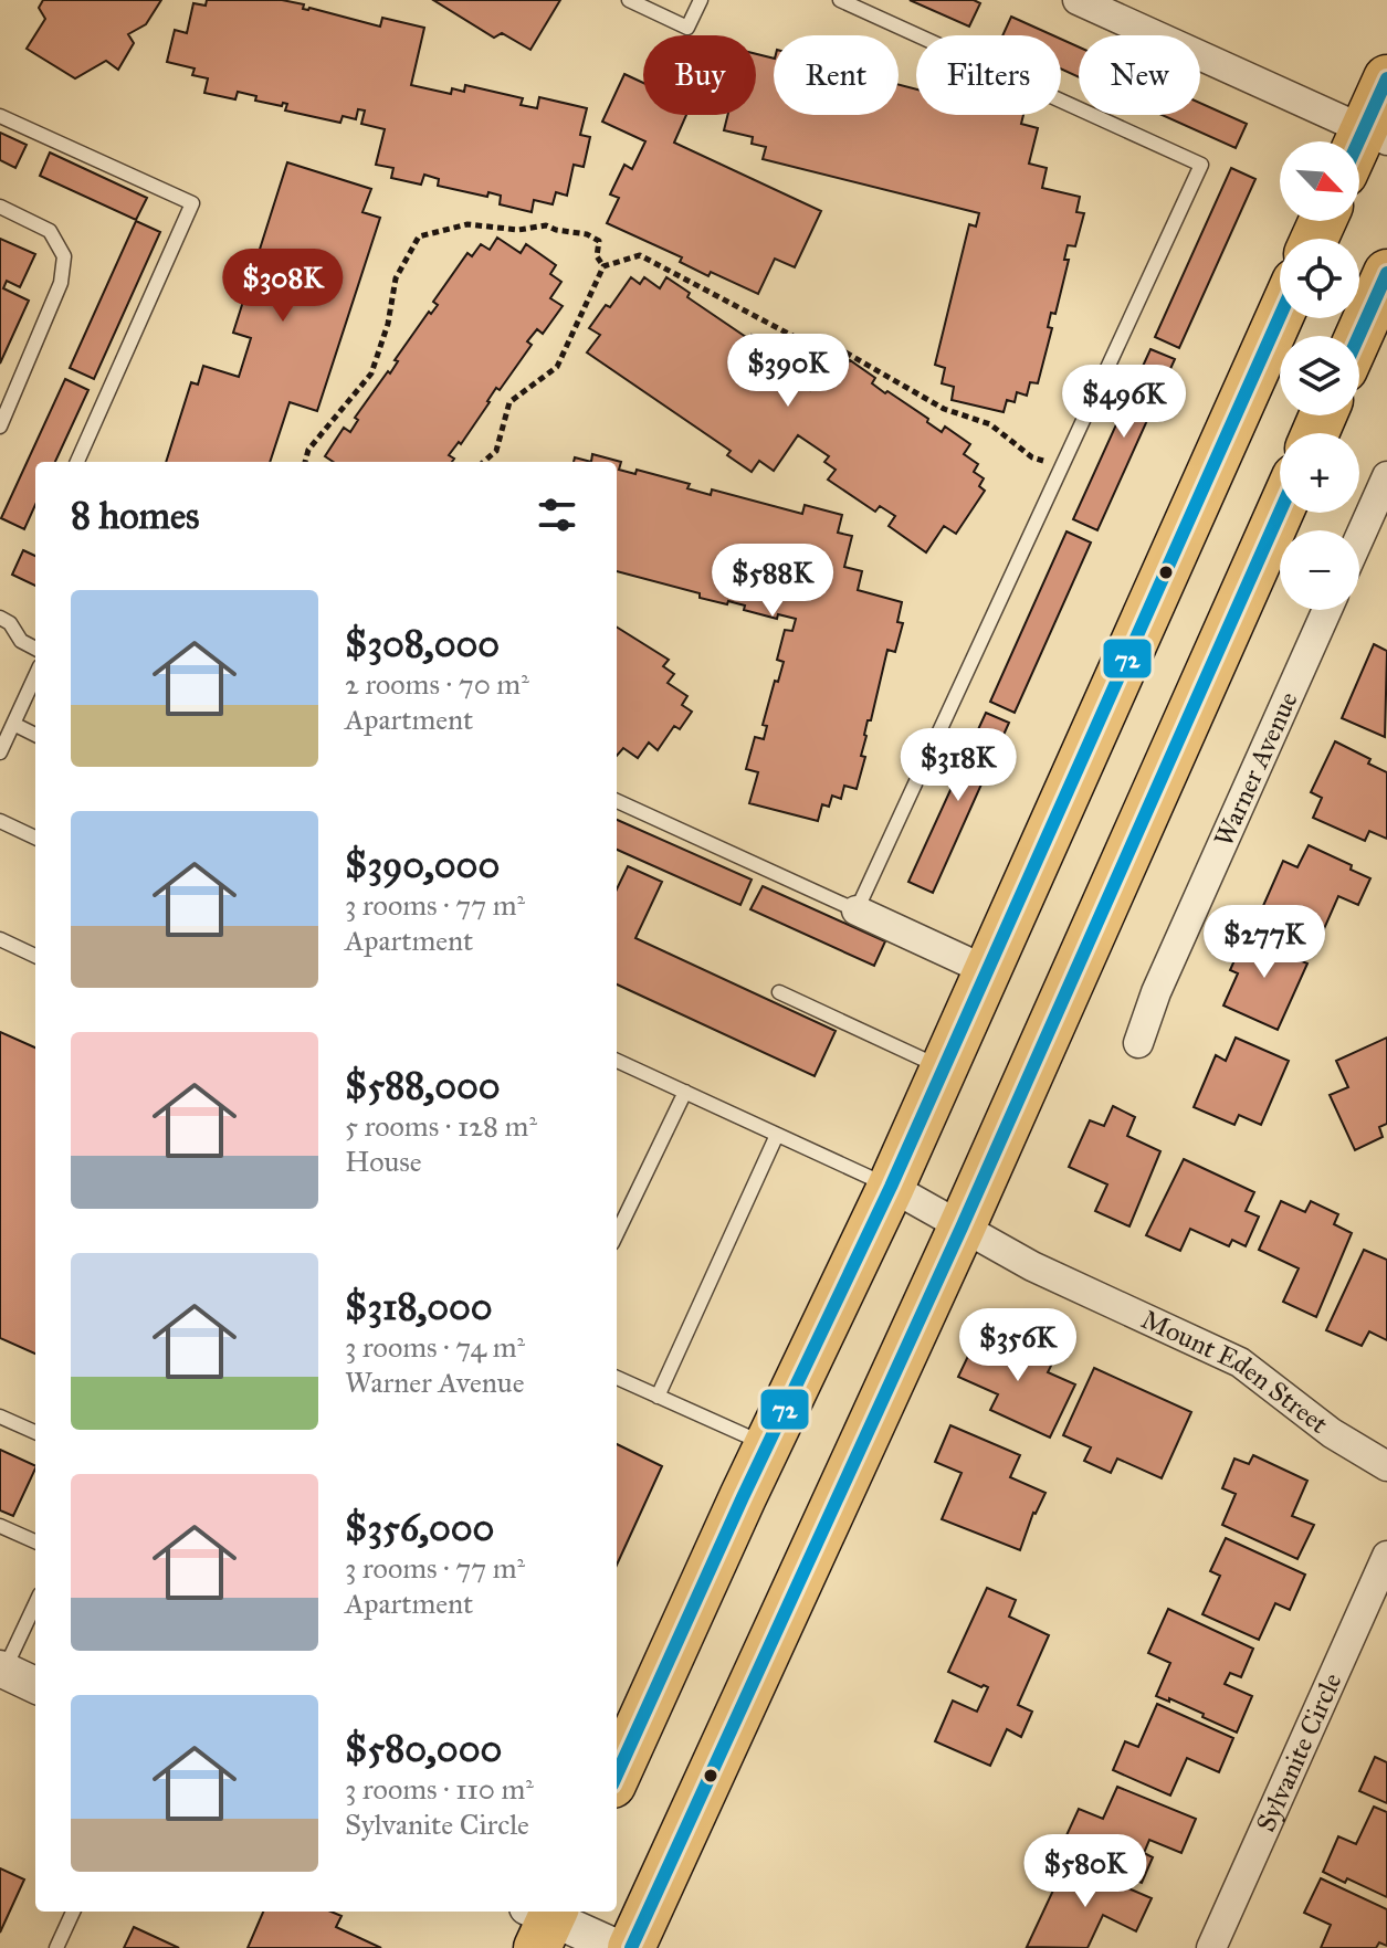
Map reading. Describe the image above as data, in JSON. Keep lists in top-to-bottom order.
{
  "streets": {
    "street": ["Warner Avenue", "Mount Eden Street", "Sylvanite Circle"]
  },
  "lines": ["transit line 72"],
  "north": "bottom right",
  "page": {
    "chip": [
      "Buy",
      "Rent",
      "Filters",
      "New"
    ],
    "map_buttons": ["+", "−"],
    "price": [
      "$308K",
      "$390K",
      "$496K",
      "$588K",
      "$318K",
      "$277K",
      "$356K",
      "$580K"
    ],
    "heading": "8 homes",
    "list": [
      {
        "name": "$308,000",
        "note": "2 rooms · 70 m² · Apartment"
      },
      {
        "name": "$390,000",
        "note": "3 rooms · 77 m² · Apartment"
      },
      {
        "name": "$588,000",
        "note": "5 rooms · 128 m² · House"
      },
      {
        "name": "$318,000",
        "note": "3 rooms · 74 m² · Warner Avenue"
      },
      {
        "name": "$356,000",
        "note": "3 rooms · 77 m² · Apartment"
      },
      {
        "name": "$580,000",
        "note": "3 rooms · 110 m² · Sylvanite Circle"
      }
    ]
  }
}
